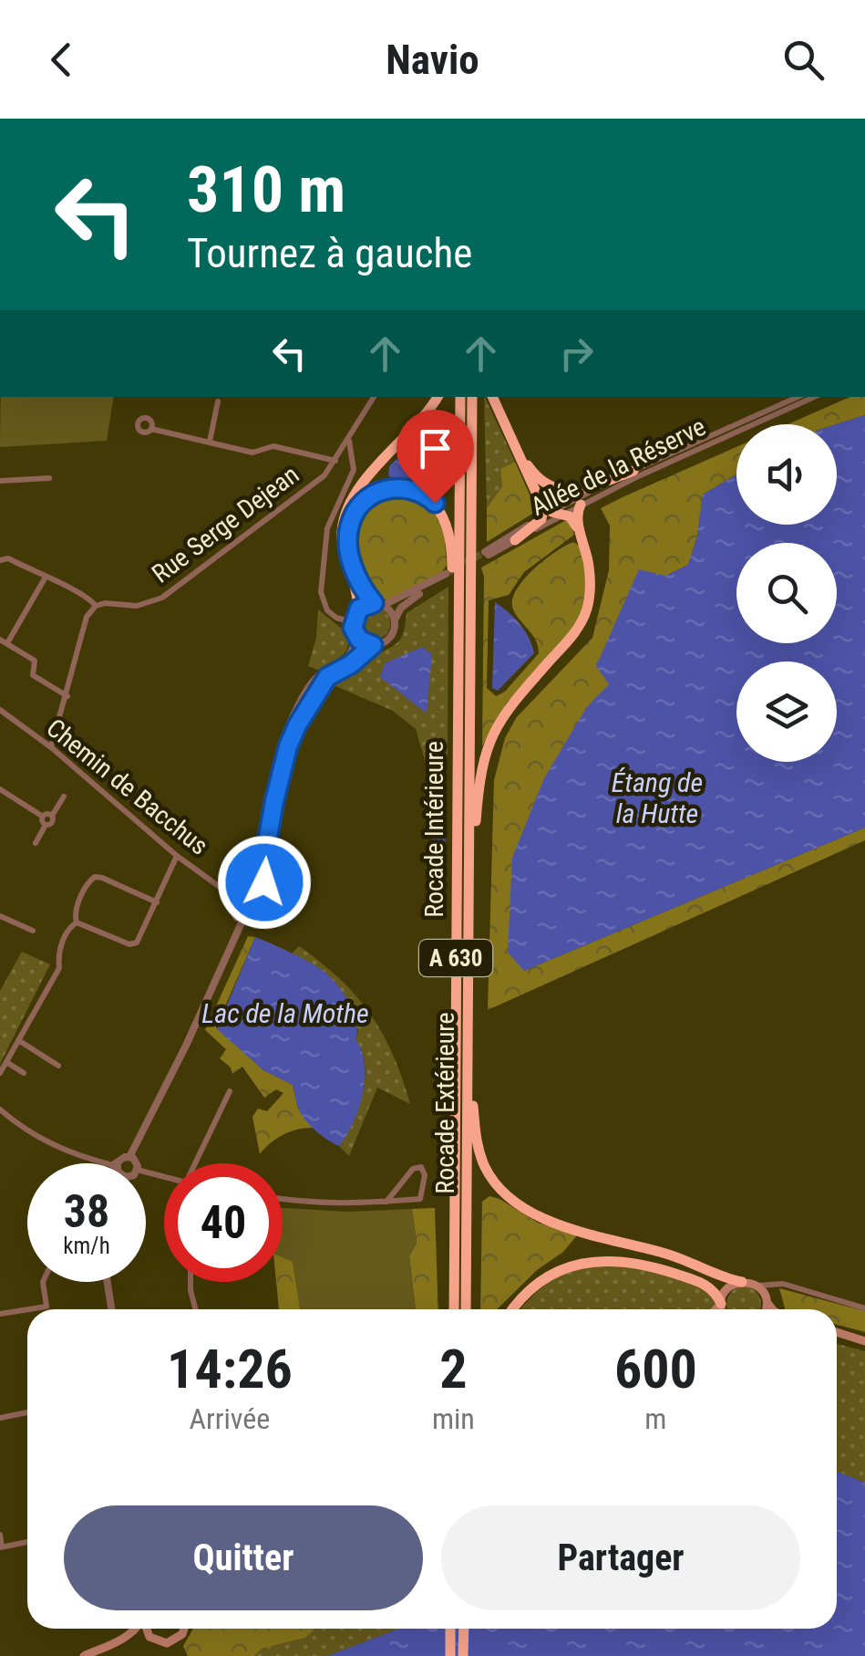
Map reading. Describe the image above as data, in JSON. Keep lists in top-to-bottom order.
{
  "streets": {
    "highway": ["Rocade Intérieure", "A 630", "Rocade Extérieure"],
    "street": ["Allée de la Réserve", "Rue Serge Dejean", "Chemin de Bacchus"]
  },
  "water": ["Étang de la Hutte", "Lac de la Mothe"],
  "page": {
    "header": "Navio",
    "turn": ["310 m", "Tournez à gauche"],
    "speed": "38 km/h",
    "limit": "40",
    "eta": [
      "14:26",
      "Arrivée",
      "2",
      "min",
      "600",
      "m"
    ],
    "buttons": ["Quitter", "Partager"]
  }
}
